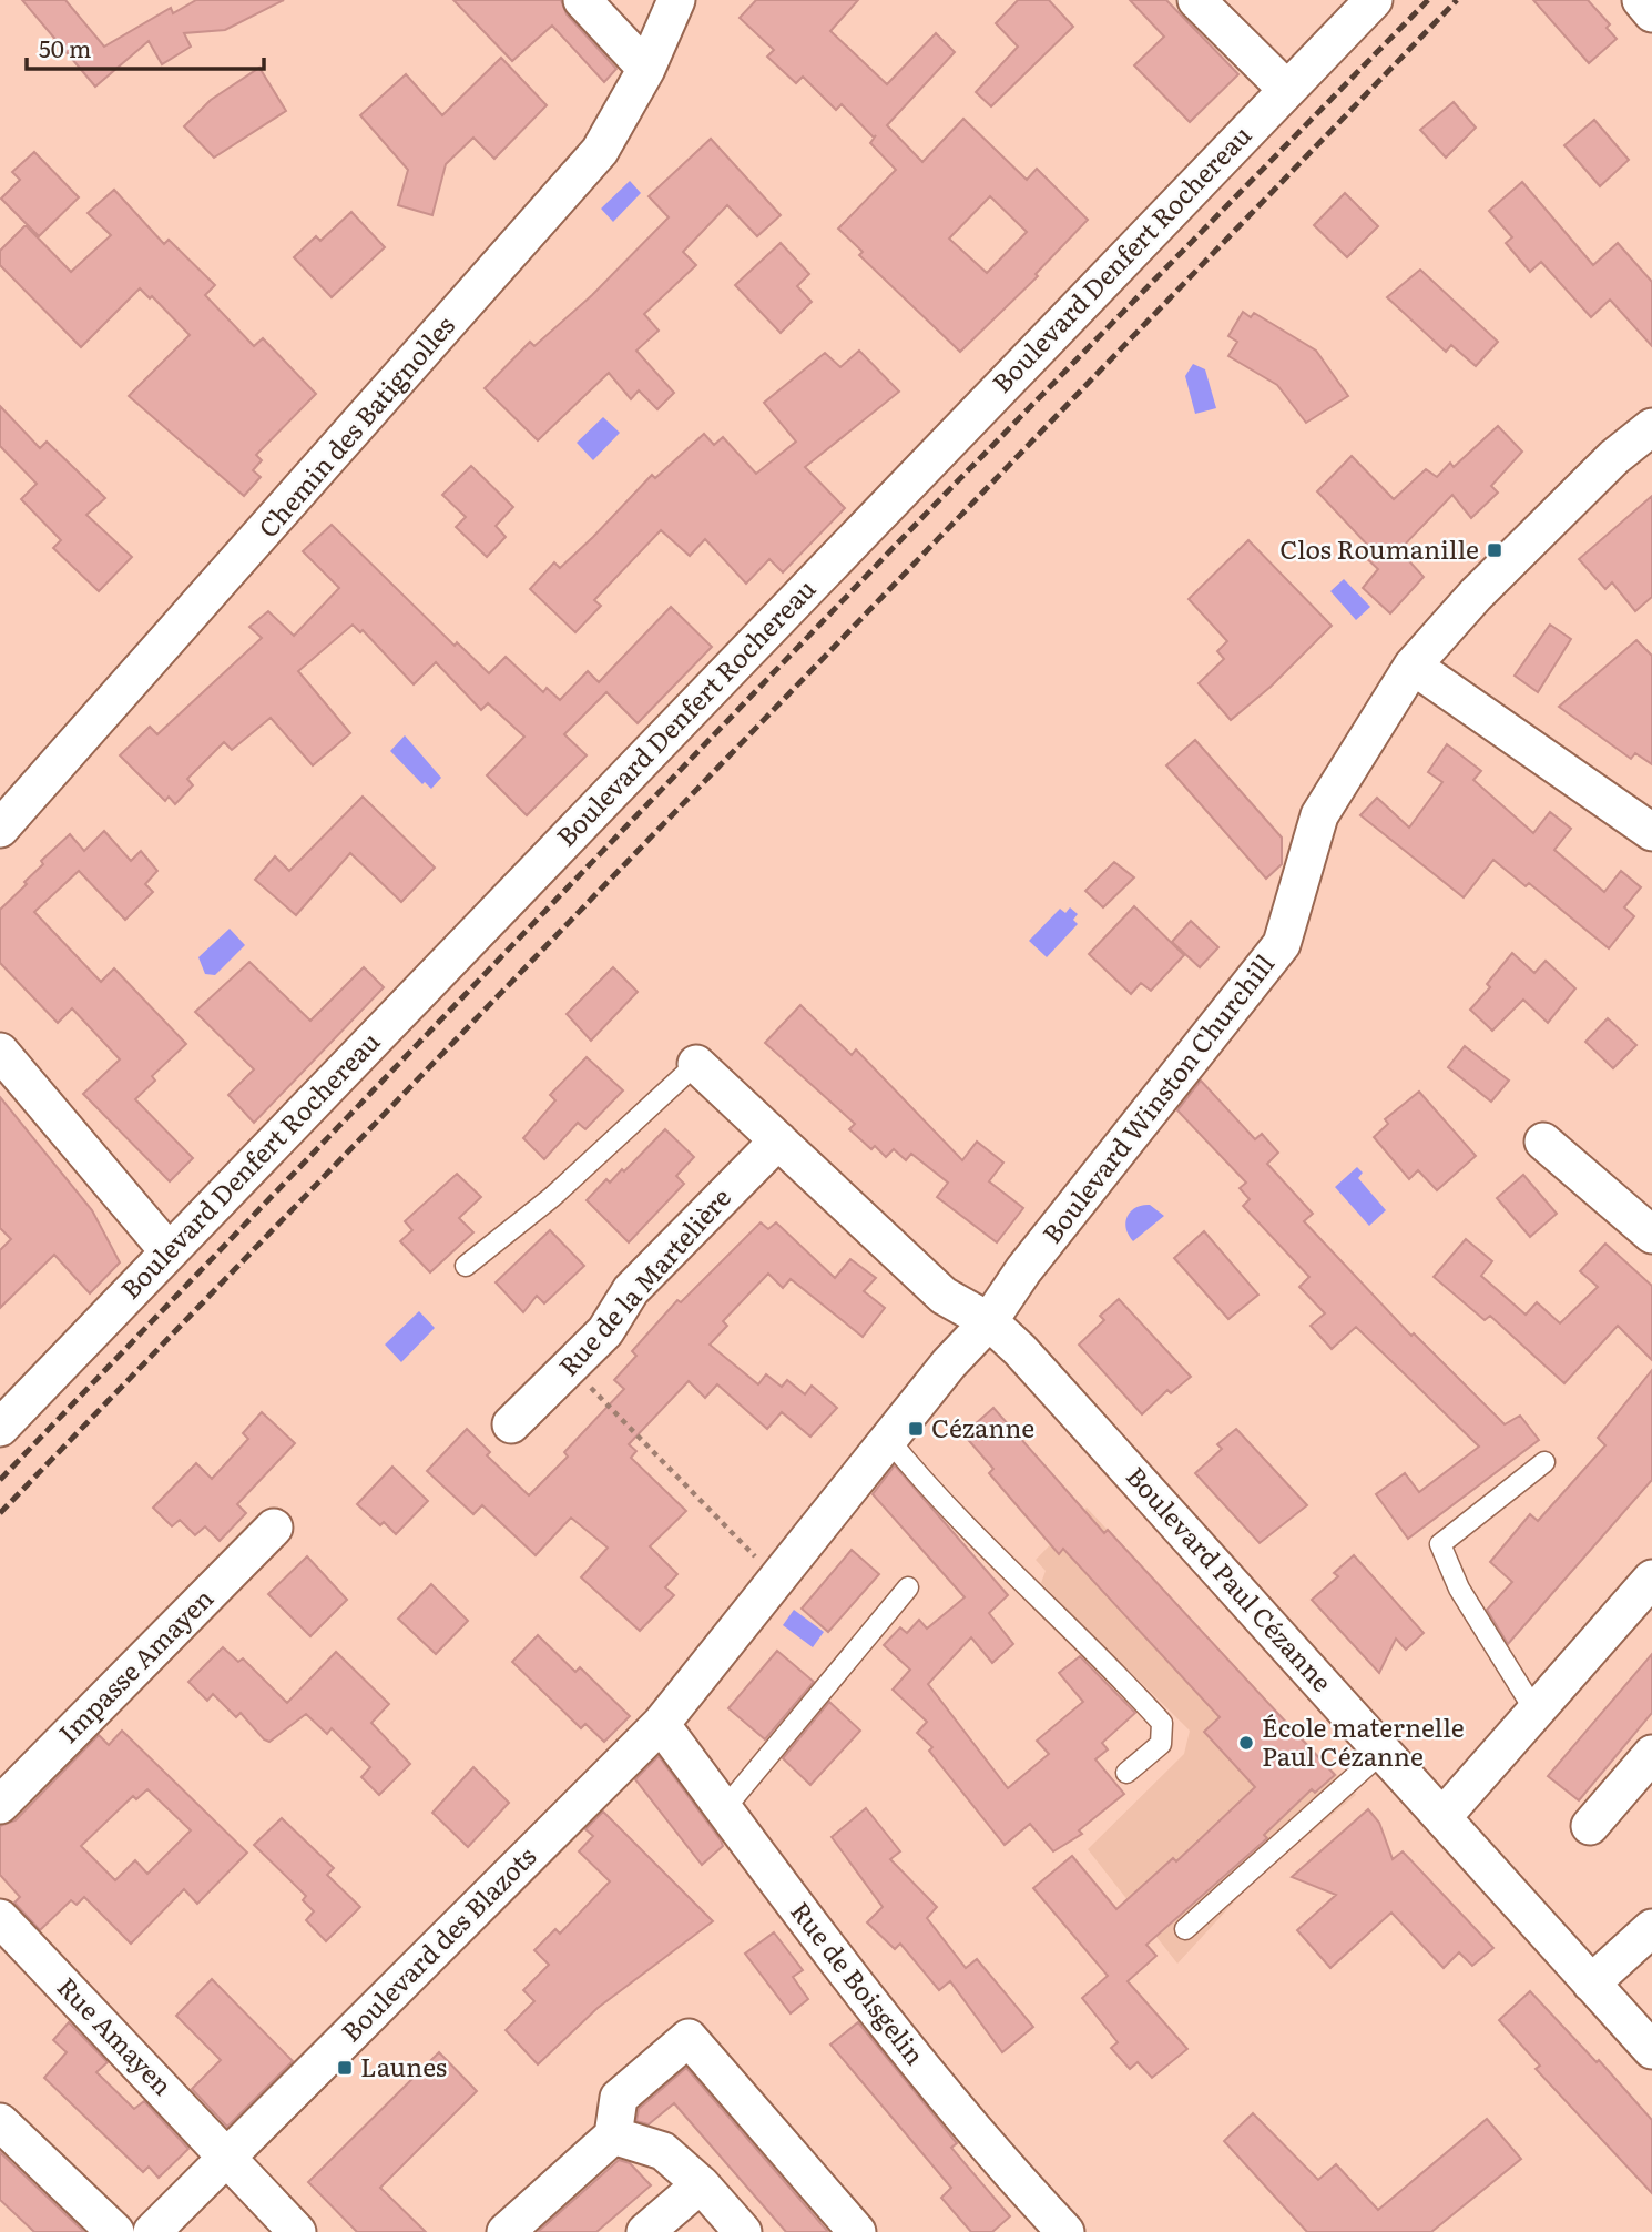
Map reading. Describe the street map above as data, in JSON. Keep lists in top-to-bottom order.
{
  "streets": {
    "street": [
      "Boulevard Denfert Rochereau",
      "Chemin des Batignolles",
      "Boulevard Winston Churchill",
      "Rue de la Martelière",
      "Boulevard Paul Cézanne",
      "Impasse Amayen",
      "Boulevard des Blazots",
      "Rue de Boisgelin",
      "Rue Amayen"
    ]
  },
  "crossings": [
    ["Boulevard Winston Churchill", "Boulevard Paul Cézanne"],
    ["Boulevard Winston Churchill", "Boulevard des Blazots"],
    ["Boulevard Winston Churchill", "Rue de Boisgelin"],
    ["Boulevard des Blazots", "Rue de Boisgelin"],
    ["Boulevard des Blazots", "Rue Amayen"]
  ],
  "places": {
    "transit": ["Clos Roumanille", "Cézanne", "Launes"],
    "other": ["École maternelle Paul Cézanne"]
  },
  "scale_bar": "50 m"
}
